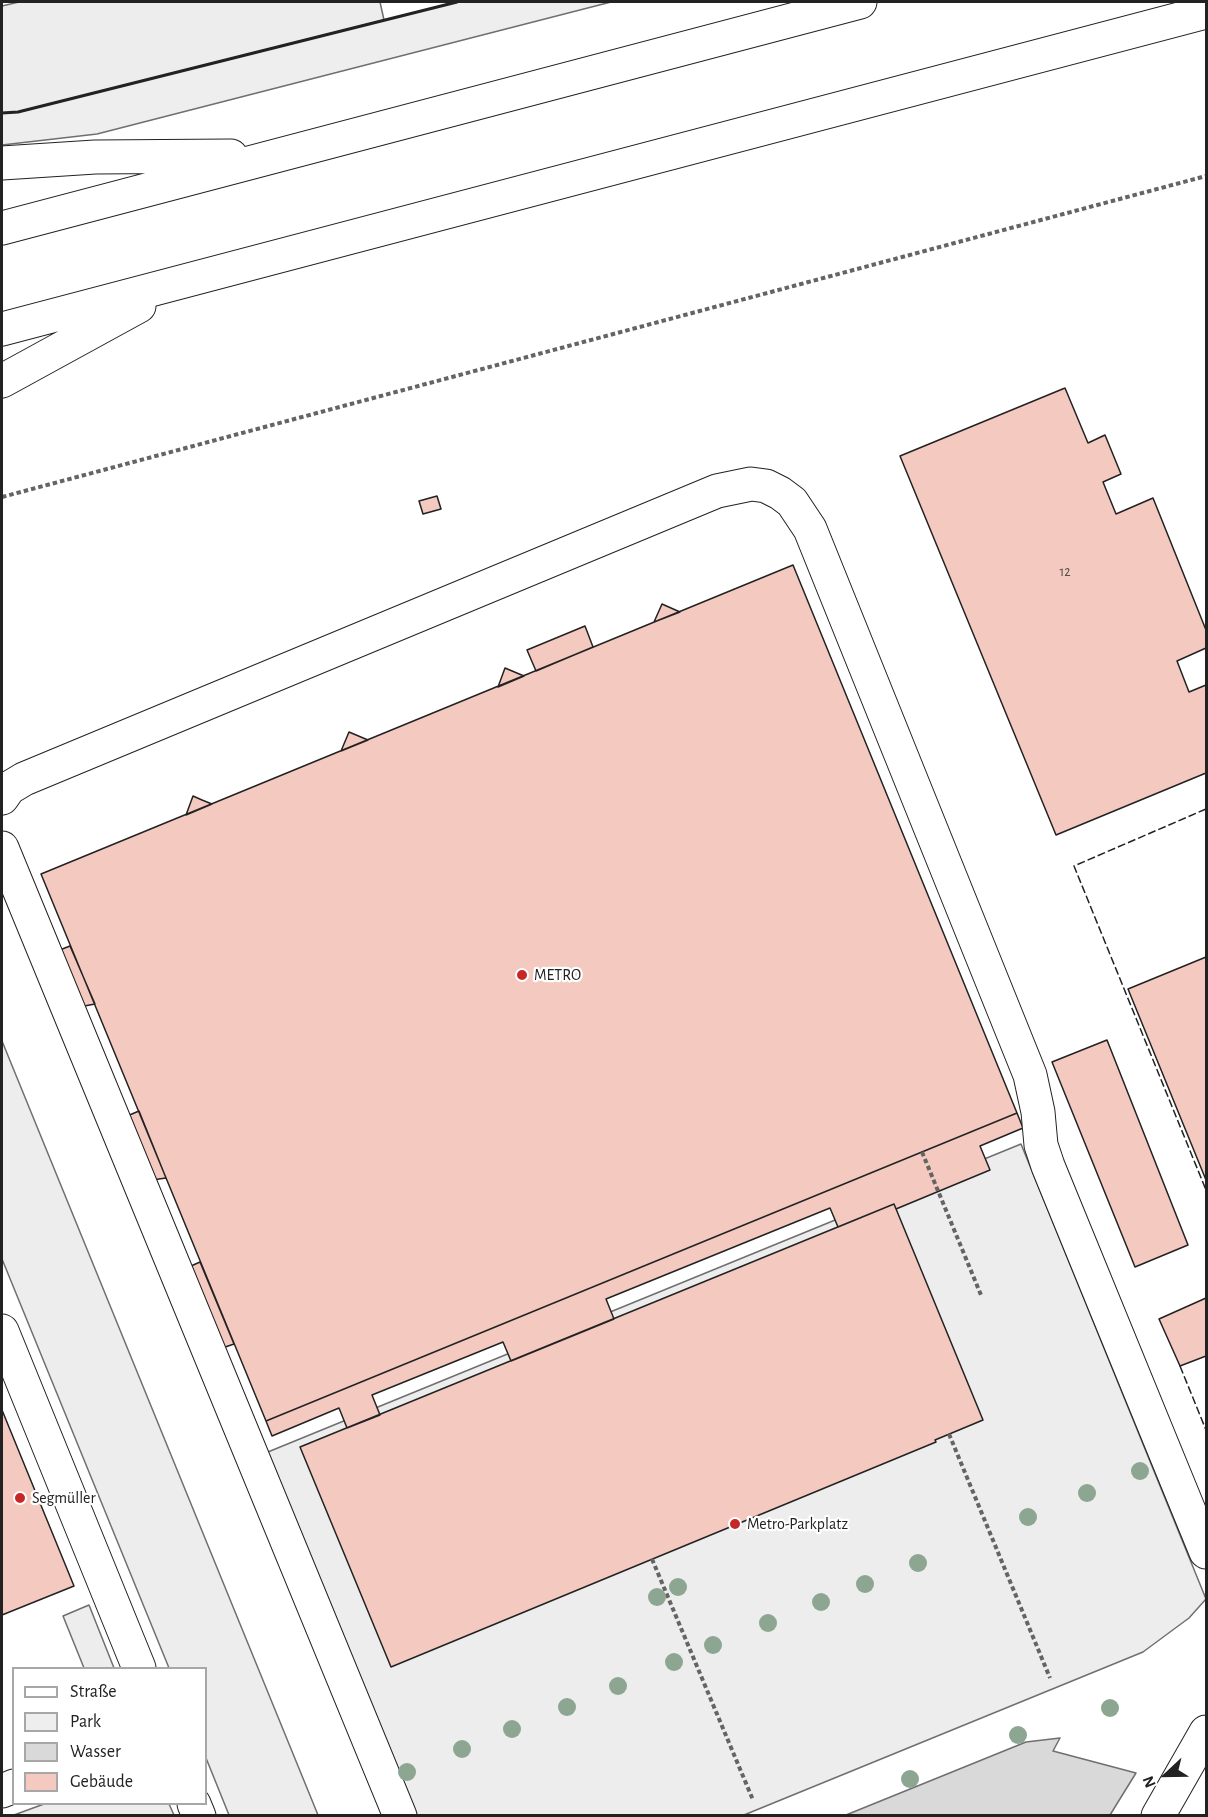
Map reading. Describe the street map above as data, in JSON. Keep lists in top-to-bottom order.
{
  "places": ["METRO", "Segmüller", "Metro-Parkplatz"],
  "house_numbers": ["12"],
  "legend": [
    "Straße",
    "Park",
    "Wasser",
    "Gebäude"
  ],
  "north": "left"
}
